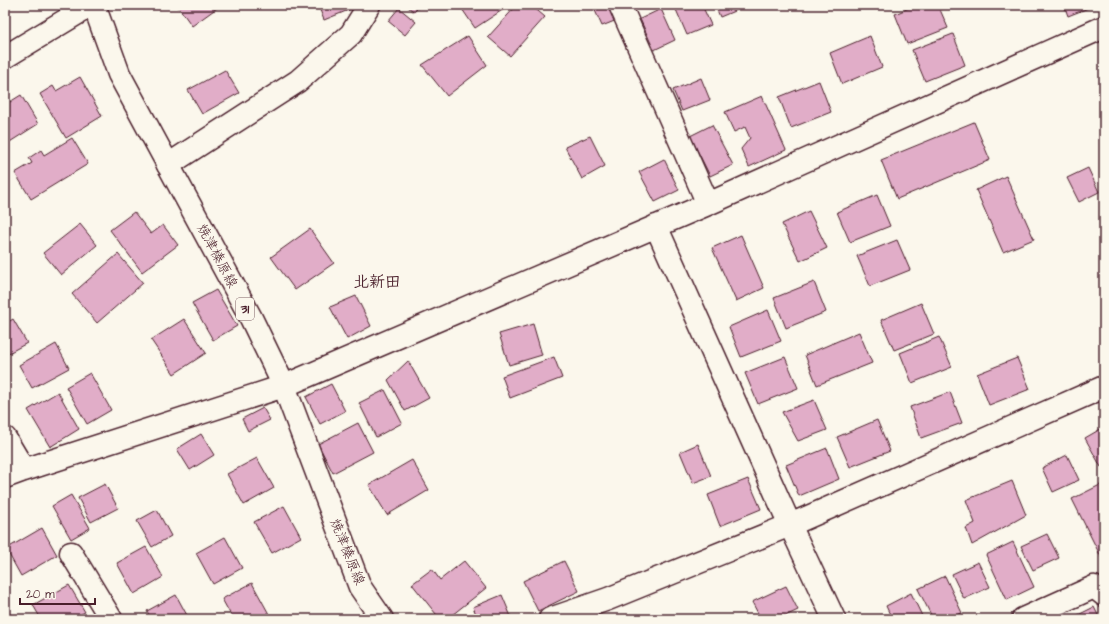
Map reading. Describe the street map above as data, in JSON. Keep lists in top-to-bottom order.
{
  "streets": {
    "street": ["焼津榛原線", "31"]
  },
  "districts": ["北新田"],
  "scale_bar": "20 m"
}
